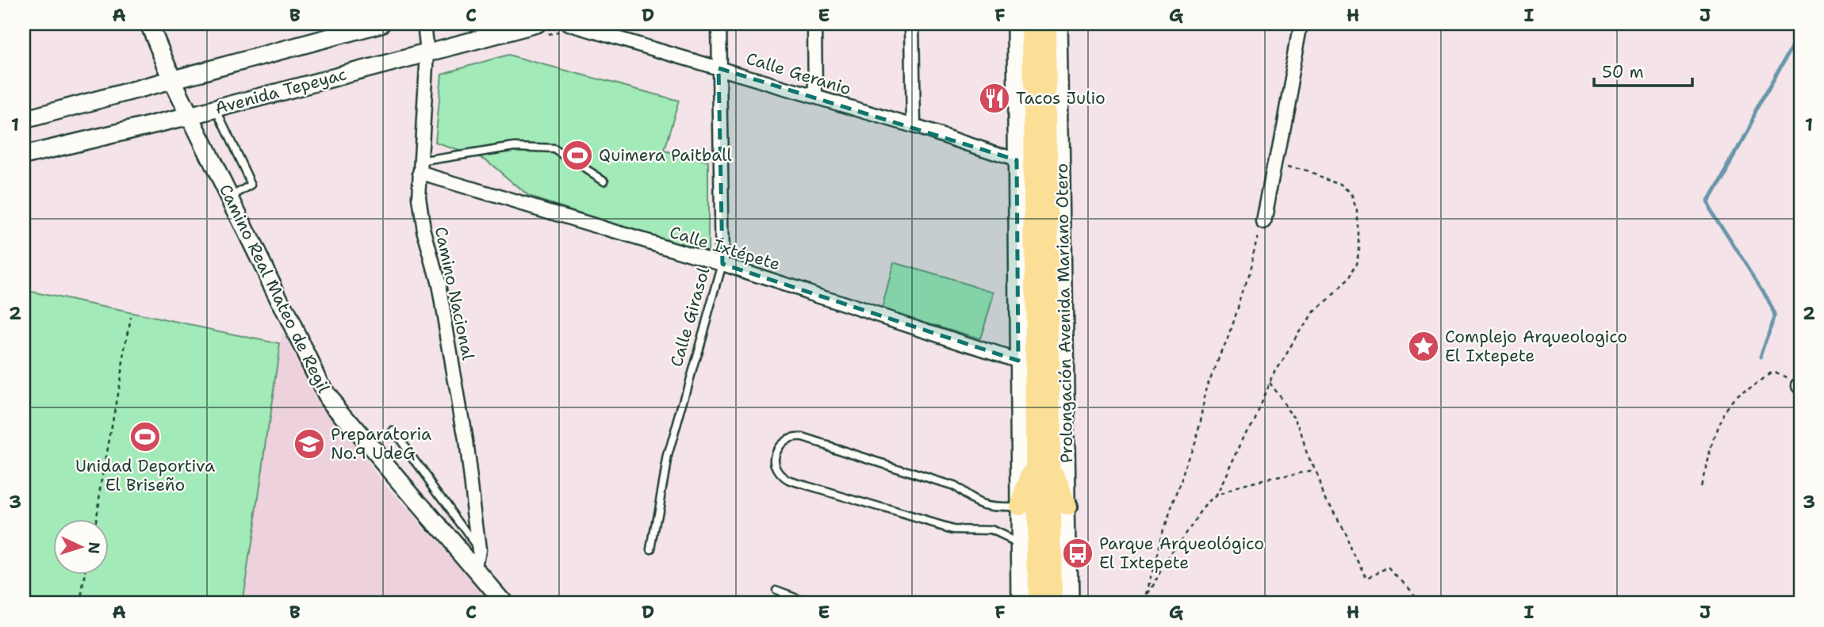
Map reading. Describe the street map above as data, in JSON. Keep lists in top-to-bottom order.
{
  "streets": {
    "main road": ["Prolongación Avenida Mariano Otero"],
    "street": [
      "Calle Geranio",
      "Avenida Tepeyac",
      "Calle Ixtépete",
      "Camino Real Mateo de Regil",
      "Camino Nacional",
      "Calle Girasol"
    ]
  },
  "crossings": [
    ["Calle Geranio", "Calle Girasol"],
    ["Avenida Tepeyac", "Camino Real Mateo de Regil"],
    ["Avenida Tepeyac", "Camino Nacional"],
    ["Calle Ixtépete", "Camino Nacional"],
    ["Calle Ixtépete", "Calle Girasol"],
    ["Camino Real Mateo de Regil", "Camino Nacional"]
  ],
  "places": {
    "restaurant": ["Tacos Julio"],
    "sports": ["Quimera Paitball", "Unidad Deportiva El Briseño"],
    "place": ["Complejo Arqueologico El Ixtepete"],
    "school or university": ["Preparatoria No.9 UdeG"],
    "bus stop": ["Parque Arqueológico El Ixtepete"]
  },
  "scale_bar": "50 m",
  "north": "right",
  "grid": {
    "columns": [
      "A",
      "B",
      "C",
      "D",
      "E",
      "F",
      "G",
      "H",
      "I",
      "J"
    ],
    "rows": ["1", "2", "3"]
  }
}
